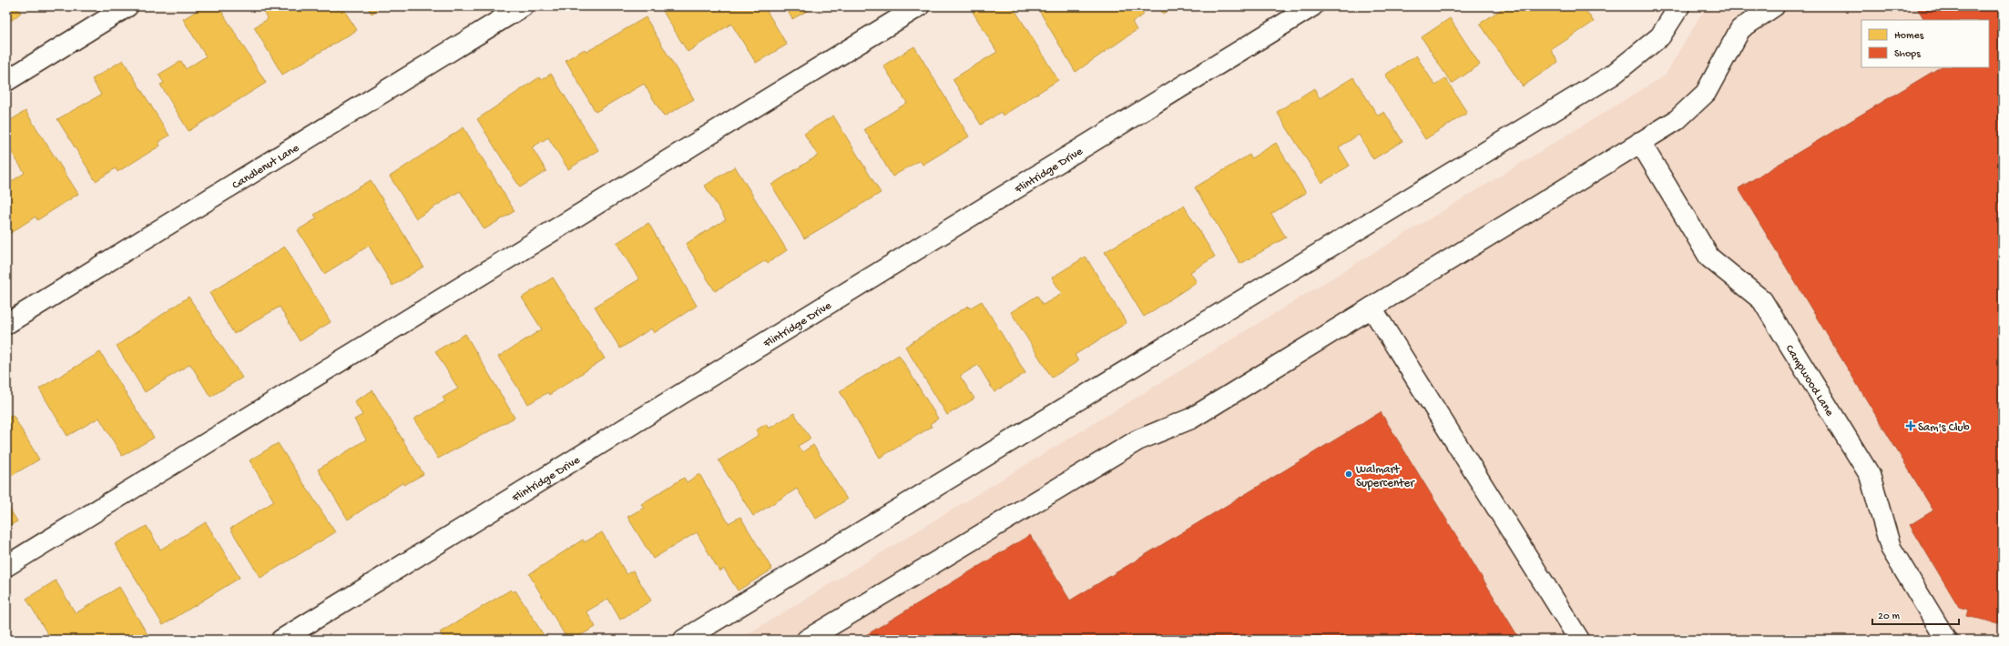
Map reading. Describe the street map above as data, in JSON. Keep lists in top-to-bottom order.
{
  "streets": {
    "street": ["Candlenut Lane", "Flintridge Drive", "Campwood Lane"]
  },
  "places": {
    "health": ["Sam's Club"],
    "other": ["Walmart Supercenter"]
  },
  "legend": ["Homes", "Shops"],
  "scale_bar": "20 m"
}
